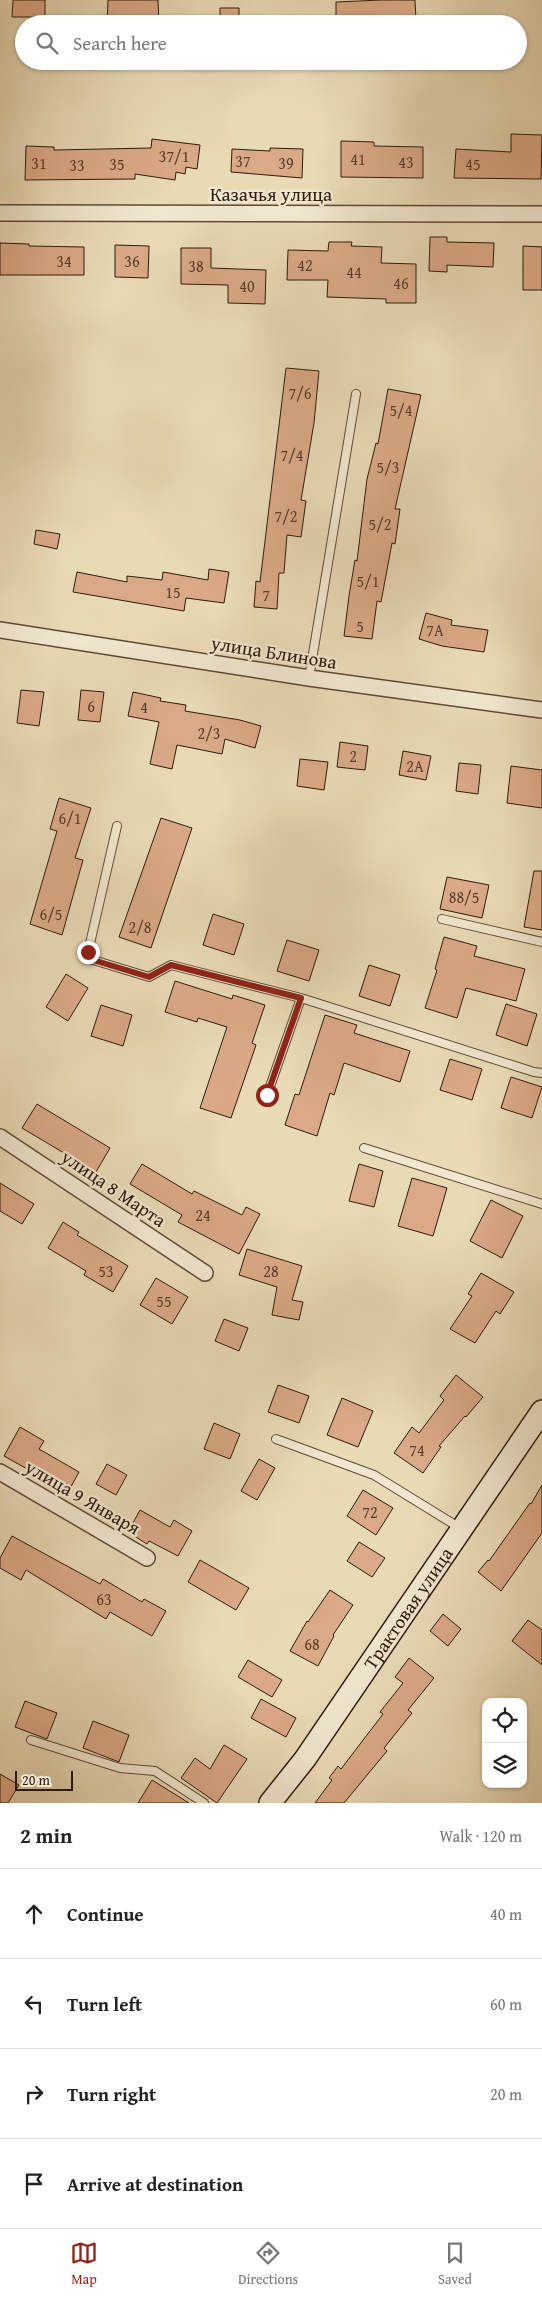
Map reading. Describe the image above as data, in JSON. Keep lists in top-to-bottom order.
{
  "streets": {
    "street": [
      "Казачья улица",
      "улица Блинова",
      "улица 8 Марта",
      "улица 9 Января",
      "Трактовая улица"
    ]
  },
  "house_numbers": [
    "37/1",
    "41",
    "37",
    "43",
    "31",
    "39",
    "35",
    "45",
    "33",
    "34",
    "36",
    "42",
    "38",
    "44",
    "46",
    "40",
    "7/6",
    "5/4",
    "7/4",
    "5/3",
    "7/2",
    "5/2",
    "5/1",
    "15",
    "7",
    "5",
    "7А",
    "6",
    "4",
    "2/3",
    "2",
    "2А",
    "6/1",
    "88/5",
    "6/5",
    "2/8",
    "24",
    "53",
    "28",
    "55",
    "74",
    "72",
    "63",
    "68"
  ],
  "scale_bar": "20 m",
  "page": {
    "search": "Search here",
    "scale": "20 m",
    "heading": ["2 min", "Walk · 120 m"],
    "list": [
      ["Continue", "40 m"],
      ["Turn left", "60 m"],
      ["Turn right", "20 m"],
      "Arrive at destination"
    ],
    "nav": ["Map", "Directions", "Saved"]
  }
}
